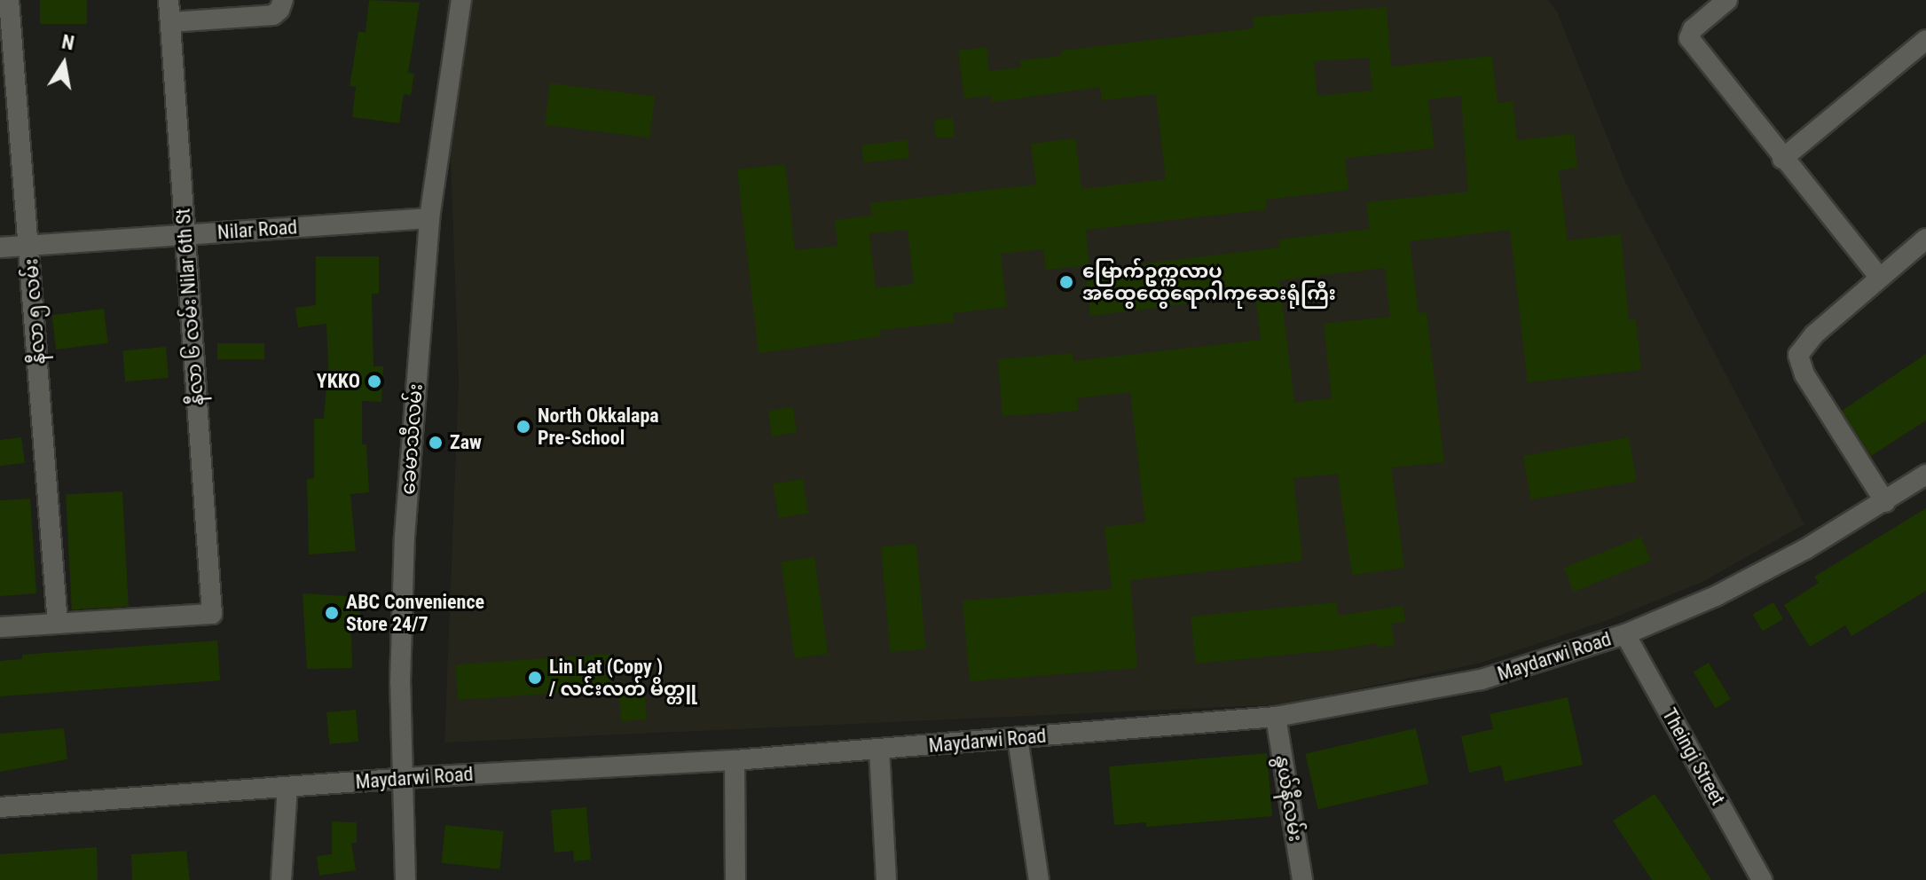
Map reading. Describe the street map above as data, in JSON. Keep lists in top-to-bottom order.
{
  "streets": {
    "street": [
      "Nilar Road",
      "နီလာ ၆ လမ်း Nilar 6th St",
      "နီလာ ၅ လမ်း",
      "ခေမာသီလမ်း",
      "Maydarwi Road",
      "Theingi Street",
      "နွယ်နီလမ်း"
    ]
  },
  "crossings": [
    ["Nilar Road", "နီလာ ၆ လမ်း Nilar 6th St"],
    ["Nilar Road", "နီလာ ၅ လမ်း"],
    ["Nilar Road", "ခေမာသီလမ်း"],
    ["နီလာ ၆ လမ်း Nilar 6th St", "နီလာ ၅ လမ်း"],
    ["ခေမာသီလမ်း", "Maydarwi Road"],
    ["Maydarwi Road", "Theingi Street"],
    ["Maydarwi Road", "နွယ်နီလမ်း"]
  ],
  "places": [
    "မြောက်ဥက္ကလာပ အထွေထွေရောဂါကုဆေးရုံကြီး",
    "YKKO",
    "North Okkalapa Pre-School",
    "Zaw",
    "ABC Convenience Store 24/7",
    "Lin Lat (Copy ) / လင်းလတ် မိတ္တူ"
  ],
  "north": "top"
}
